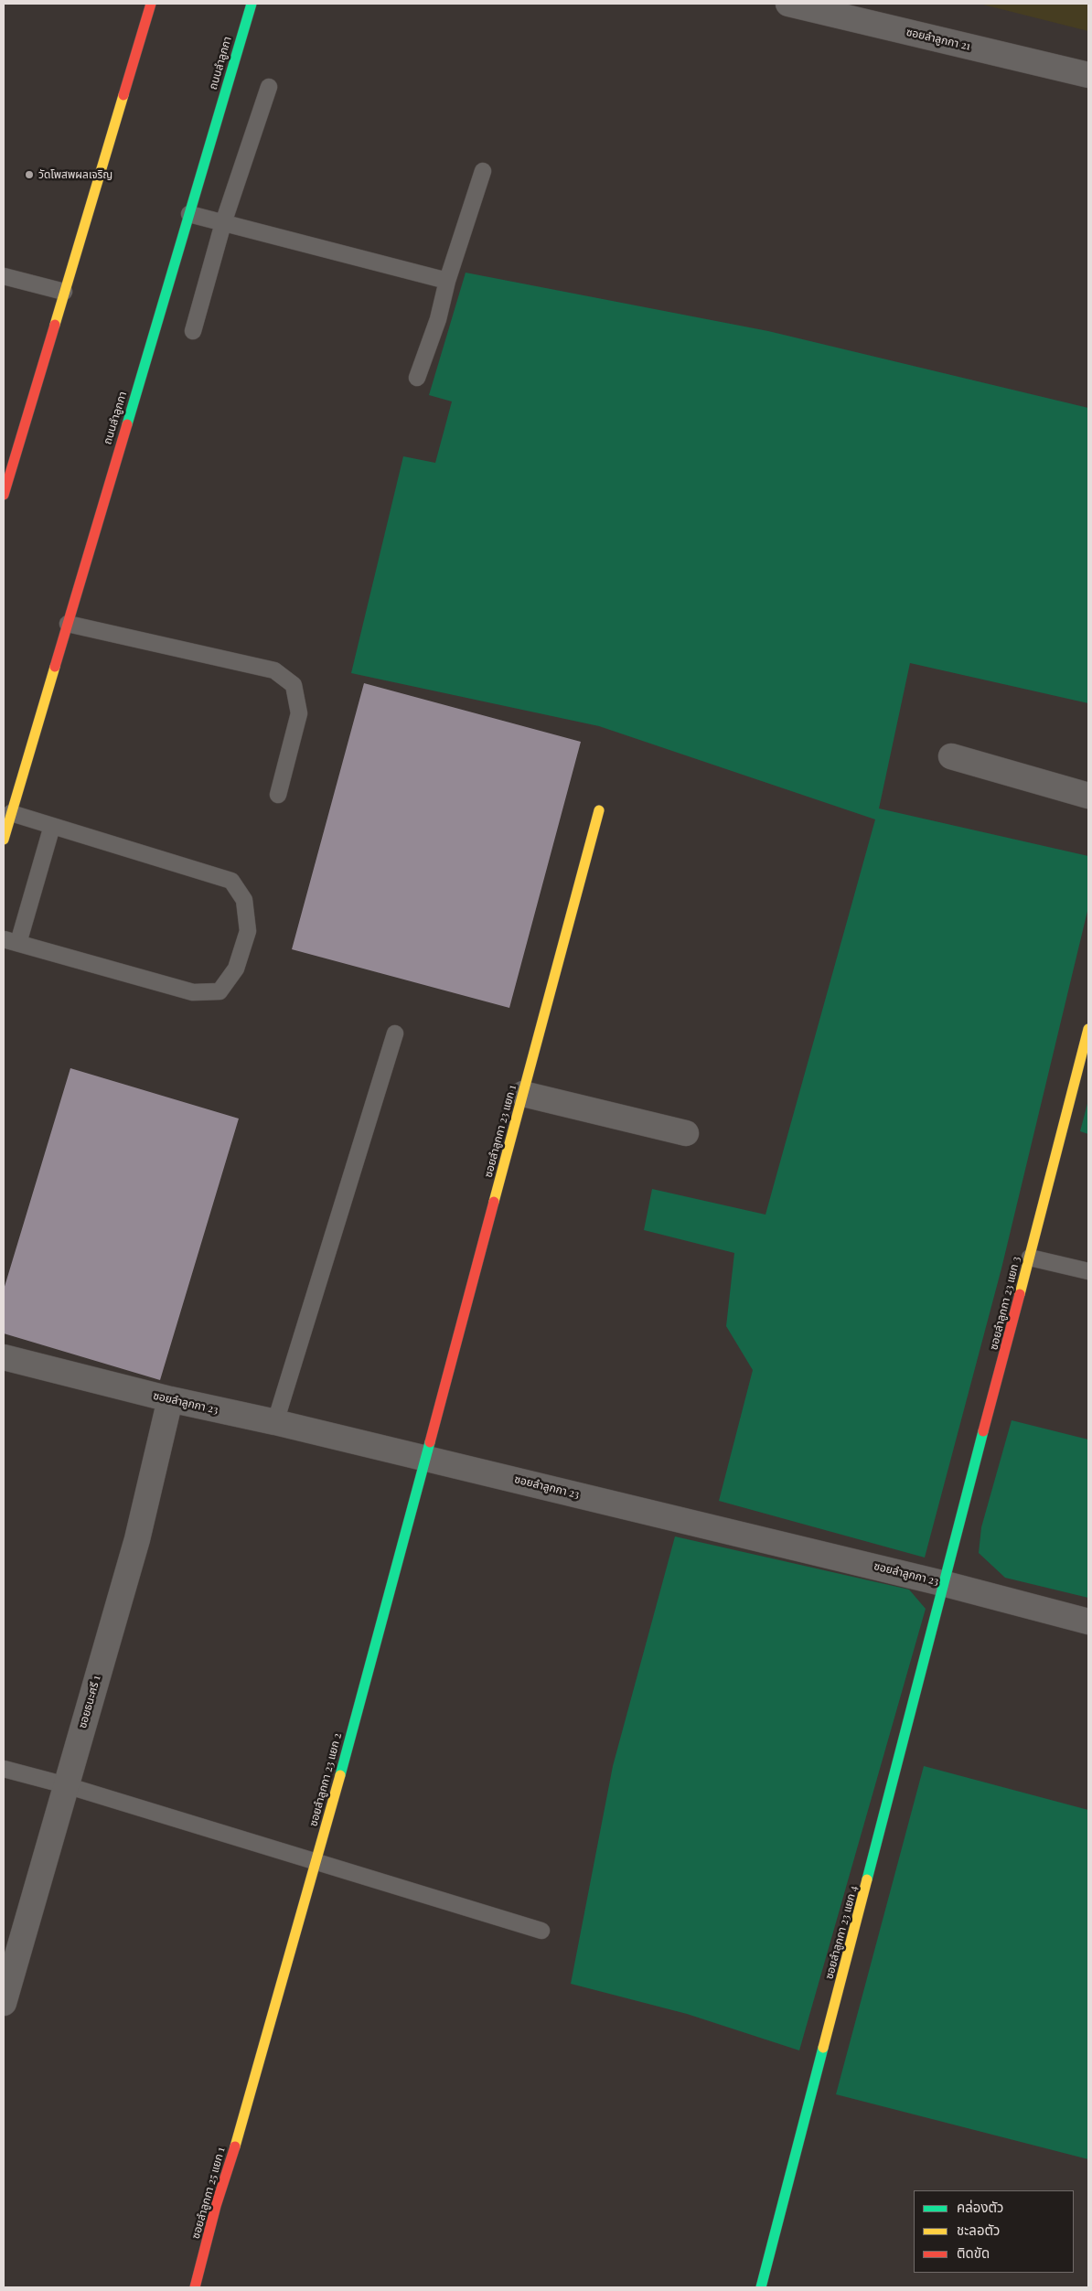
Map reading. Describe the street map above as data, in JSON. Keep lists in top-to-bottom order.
{
  "streets": {
    "street": [
      "ซอยลำลูกกา 21",
      "ถนนลำลูกกา",
      "ซอยลำลูกกา 23 แยก 1",
      "ซอยลำลูกกา 23 แยก 3",
      "ซอยลำลูกกา 23",
      "ซอยธนะศรี 1",
      "ซอยลำลูกกา 23 แยก 2",
      "ซอยลำลูกกา 23 แยก 4",
      "ซอยลำลูกกา 25 แยก 1"
    ]
  },
  "crossings": [
    ["ซอยลำลูกกา 23 แยก 1", "ซอยลำลูกกา 23"],
    ["ซอยลำลูกกา 23 แยก 1", "ซอยลำลูกกา 23 แยก 2"],
    ["ซอยลำลูกกา 23 แยก 3", "ซอยลำลูกกา 23"],
    ["ซอยลำลูกกา 23 แยก 3", "ซอยลำลูกกา 23 แยก 4"],
    ["ซอยลำลูกกา 23", "ซอยธนะศรี 1"],
    ["ซอยลำลูกกา 23", "ซอยลำลูกกา 23 แยก 2"],
    ["ซอยลำลูกกา 23", "ซอยลำลูกกา 23 แยก 4"],
    ["ซอยลำลูกกา 23 แยก 2", "ซอยลำลูกกา 25 แยก 1"]
  ],
  "places": ["วัดโพสพผลเจริญ"],
  "legend": ["คล่องตัว", "ชะลอตัว", "ติดขัด"]
}
